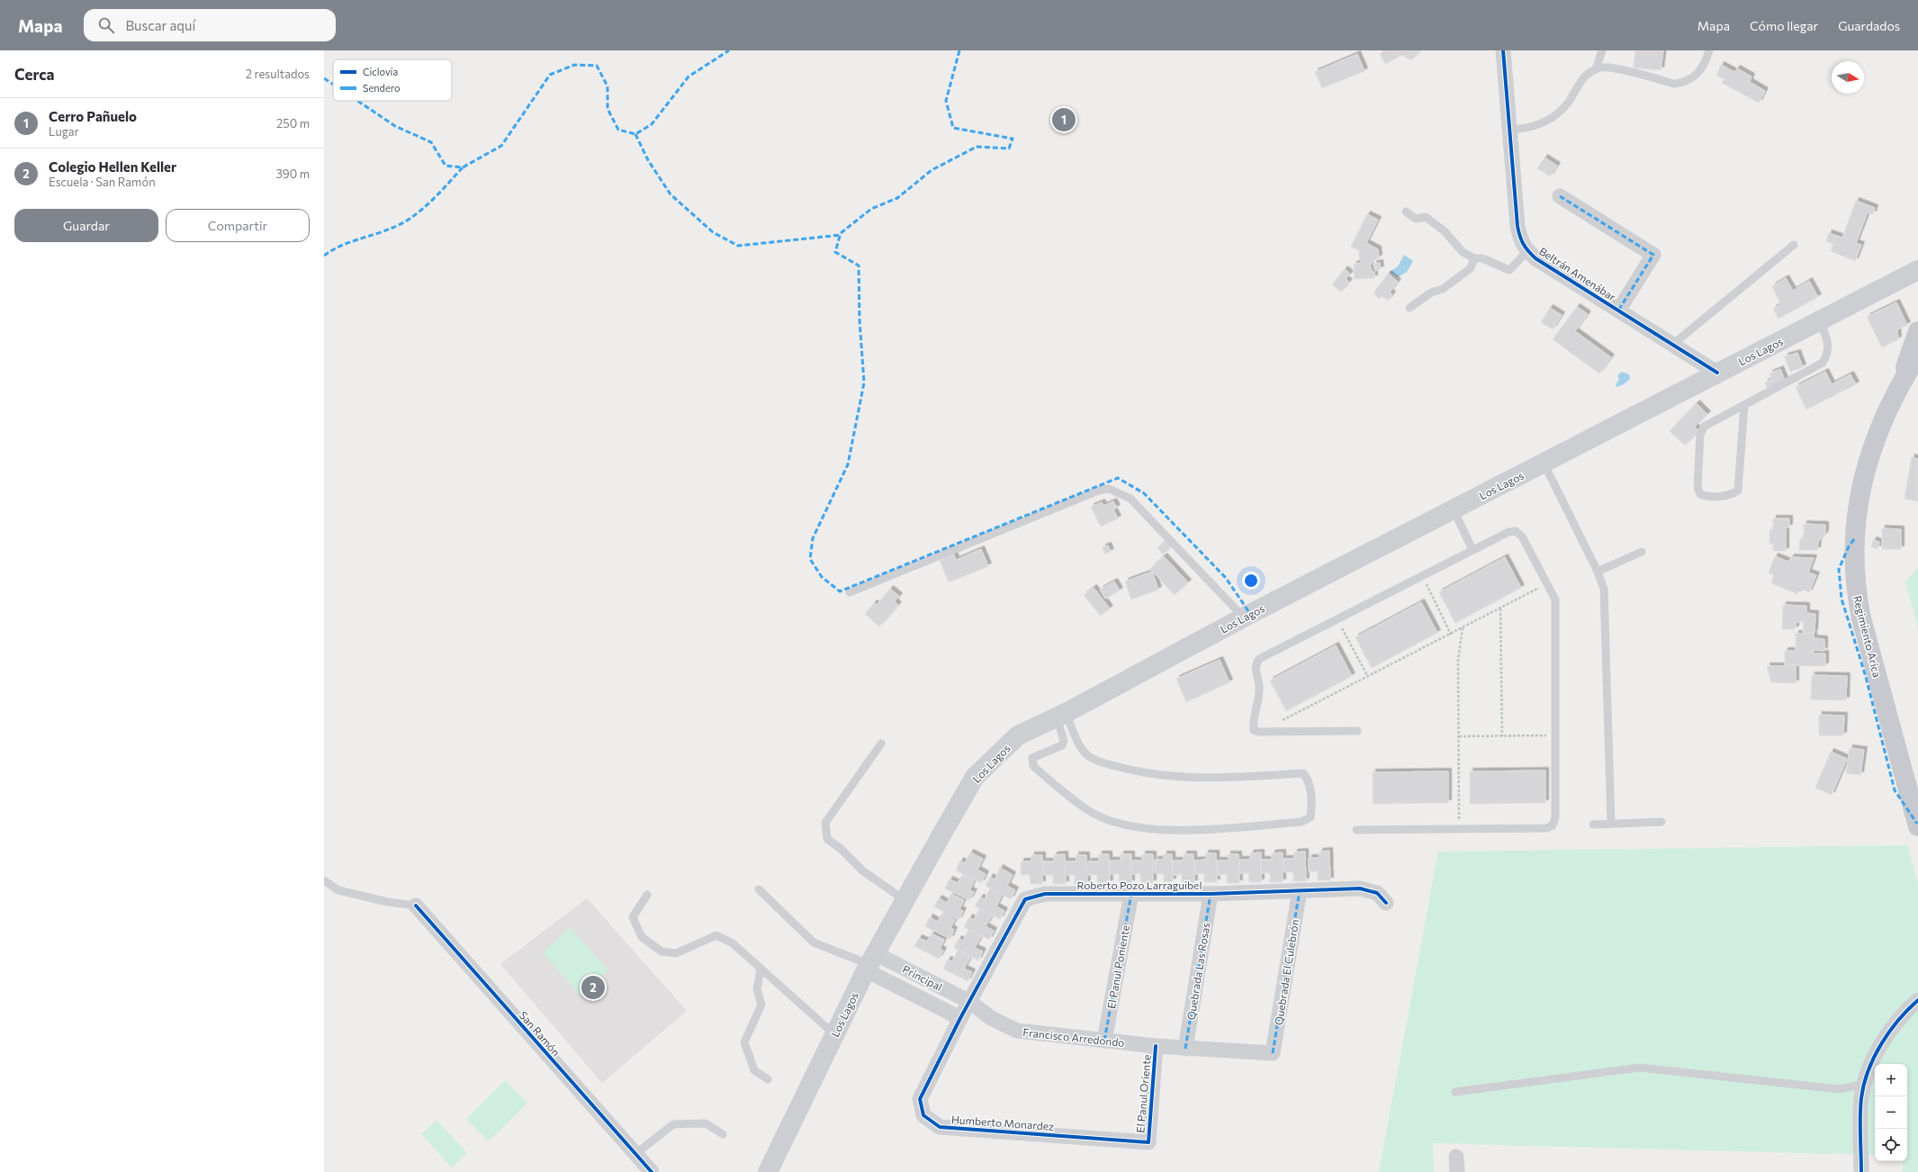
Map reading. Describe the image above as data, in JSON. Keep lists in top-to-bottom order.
{
  "streets": {
    "main road": ["Los Lagos", "Regimiento Arica"],
    "street": [
      "Beltrán Amenábar",
      "Roberto Pozo Larraguibel",
      "El Panul Poniente",
      "Quebrada Las Rosas",
      "Quebrada El Culebrón",
      "Principal",
      "San Ramón",
      "Francisco Arredondo",
      "El Panul Oriente",
      "Humberto Monardez"
    ]
  },
  "crossings": [
    ["Beltrán Amenábar", "Los Lagos"],
    ["Los Lagos", "Principal"],
    ["Roberto Pozo Larraguibel", "El Panul Poniente"],
    ["Roberto Pozo Larraguibel", "Quebrada Las Rosas"],
    ["Roberto Pozo Larraguibel", "Quebrada El Culebrón"],
    ["Roberto Pozo Larraguibel", "Principal"],
    ["Roberto Pozo Larraguibel", "Francisco Arredondo"],
    ["Roberto Pozo Larraguibel", "Humberto Monardez"],
    ["El Panul Poniente", "Francisco Arredondo"],
    ["Quebrada Las Rosas", "Francisco Arredondo"],
    ["Quebrada El Culebrón", "Francisco Arredondo"],
    ["Principal", "Francisco Arredondo"],
    ["Principal", "Humberto Monardez"],
    ["Francisco Arredondo", "El Panul Oriente"],
    ["El Panul Oriente", "Humberto Monardez"]
  ],
  "legend": ["Ciclovía", "Sendero"],
  "north": "right",
  "page": {
    "header": "Mapa",
    "search": "Buscar aquí",
    "nav": ["Mapa", "Cómo llegar", "Guardados"],
    "heading": ["Cerca", "2 resultados"],
    "list": [
      {
        "mark": "1",
        "name": "Cerro Pañuelo",
        "note": "Lugar",
        "value": "250 m"
      },
      {
        "mark": "2",
        "name": "Colegio Hellen Keller",
        "note": "Escuela · San Ramón",
        "value": "390 m"
      }
    ],
    "pins": ["1", "2"],
    "buttons": ["Guardar", "Compartir"],
    "map_buttons": ["+", "−"]
  }
}
